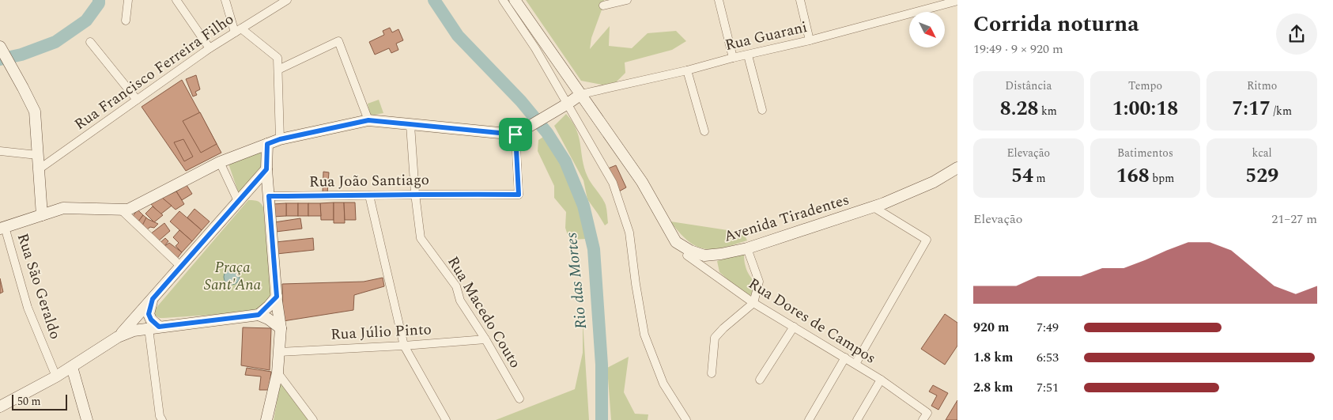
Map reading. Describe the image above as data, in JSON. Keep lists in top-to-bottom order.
{
  "streets": {
    "street": [
      "Rua Guarani",
      "Rua Francisco Ferreira Filho",
      "Rua João Santiago",
      "Avenida Tiradentes",
      "Rua São Geraldo",
      "Rua Macedo Couto",
      "Rua Dores de Campos",
      "Rua Júlio Pinto"
    ]
  },
  "crossings": [
    ["Rua Guarani", "Avenida Tiradentes"],
    ["Rua João Santiago", "Rua Macedo Couto"],
    ["Avenida Tiradentes", "Rua Dores de Campos"],
    ["Rua Macedo Couto", "Rua Júlio Pinto"]
  ],
  "water": ["Rio das Mortes"],
  "parks": ["Praça Sant'Ana"],
  "scale_bar": "50 m",
  "north": "bottom right",
  "page": {
    "heading": ["Corrida noturna", "19:49 · 9 × 920 m"],
    "stats": [
      ["Distância", "8.28 km"],
      ["Tempo", "1:00:18"],
      ["Ritmo", "7:17 /km"],
      ["Elevação", "54 m"],
      ["Batimentos", "168 bpm"],
      ["kcal", "529"]
    ],
    "chart": ["Elevação", "21–27 m"],
    "list": [
      {
        "name": "920 m",
        "note": "7:49"
      },
      {
        "name": "1.8 km",
        "note": "6:53"
      },
      {
        "name": "2.8 km",
        "note": "7:51"
      }
    ],
    "scale": "50 m"
  }
}
